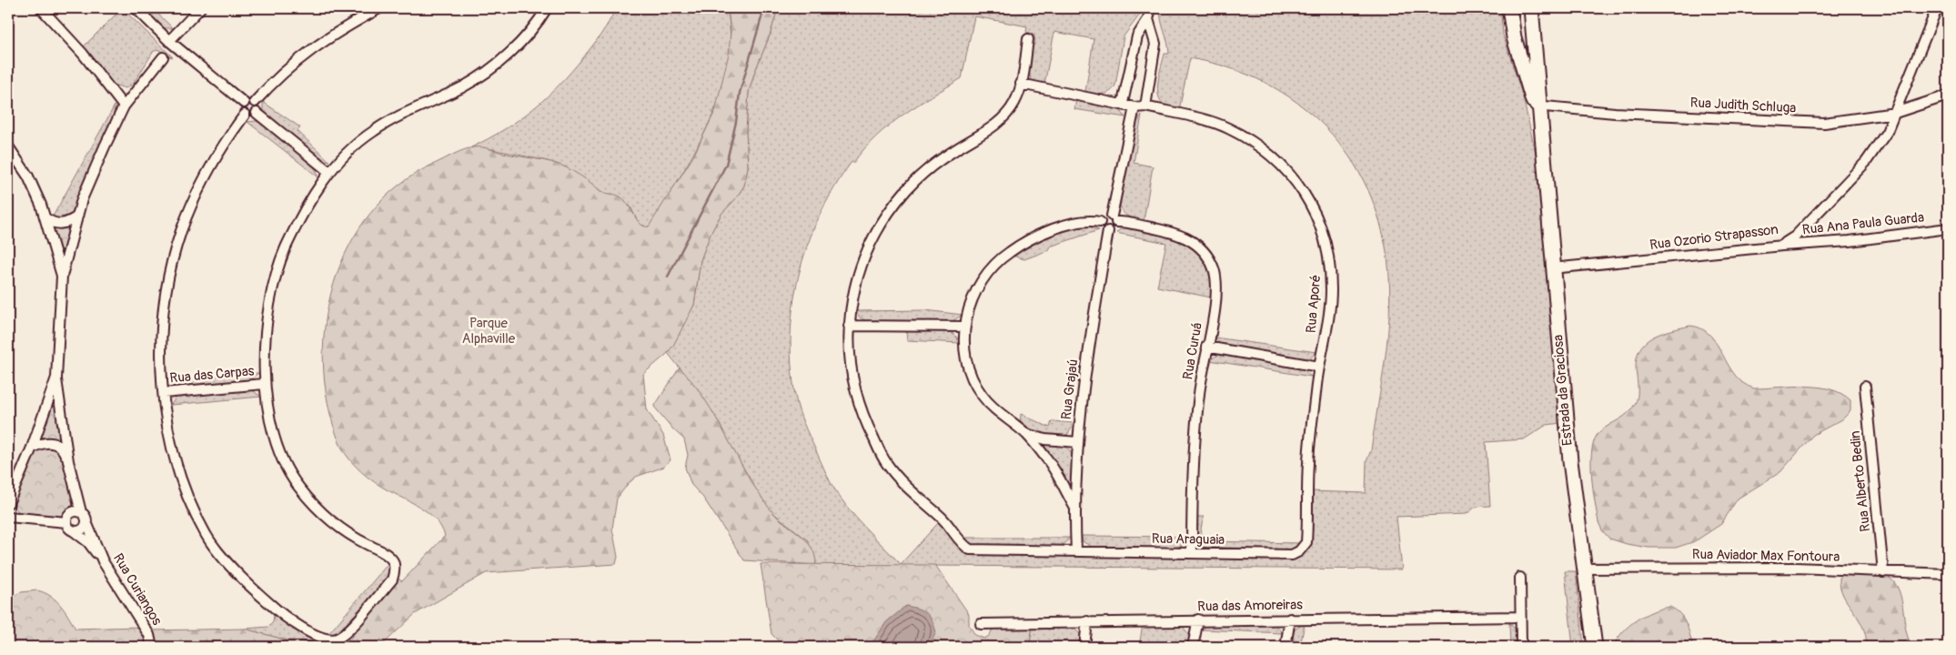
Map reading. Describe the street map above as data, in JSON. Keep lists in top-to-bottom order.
{
  "streets": {
    "main road": ["Estrada da Graciosa"],
    "street": [
      "Rua Judith Schluga",
      "Rua Ana Paula Guarda",
      "Rua Ozorio Strapasson",
      "Rua Aporé",
      "Rua Curuá",
      "Rua das Carpas",
      "Rua Grajaú",
      "Rua Alberto Bedin",
      "Rua Araguaia",
      "Rua Aviador Max Fontoura",
      "Rua Curiangos",
      "Rua das Amoreiras"
    ]
  },
  "crossings": [
    ["Rua Judith Schluga", "Rua Ozorio Strapasson"],
    ["Rua Judith Schluga", "Estrada da Graciosa"],
    ["Rua Ana Paula Guarda", "Rua Ozorio Strapasson"],
    ["Rua Ozorio Strapasson", "Estrada da Graciosa"],
    ["Rua Aporé", "Rua Araguaia"],
    ["Rua Curuá", "Rua Grajaú"],
    ["Rua Curuá", "Rua Araguaia"],
    ["Rua Grajaú", "Rua Araguaia"],
    ["Estrada da Graciosa", "Rua Aviador Max Fontoura"],
    ["Rua Alberto Bedin", "Rua Aviador Max Fontoura"]
  ],
  "parks": ["Parque Alphaville"]
}
